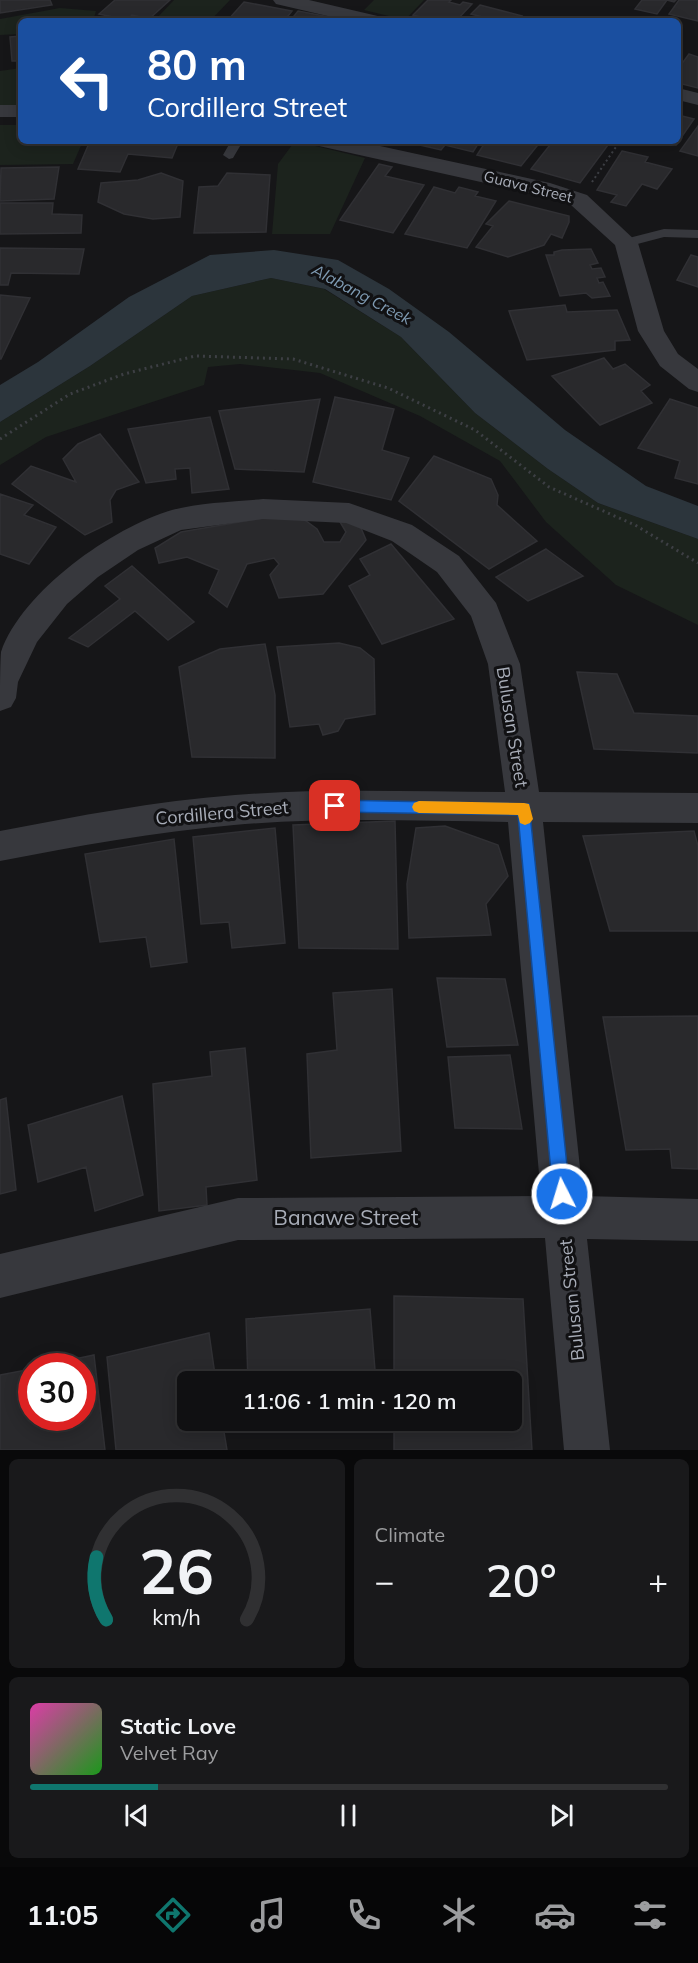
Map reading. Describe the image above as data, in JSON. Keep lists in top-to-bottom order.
{
  "streets": {
    "street": [
      "Guava Street",
      "Bulusan Street",
      "Cordillera Street",
      "Banawe Street"
    ]
  },
  "crossings": [
    ["Bulusan Street", "Cordillera Street"],
    ["Bulusan Street", "Banawe Street"]
  ],
  "water": ["Alabang Creek"],
  "page": {
    "turn": ["80 m", "Cordillera Street"],
    "limit": "30",
    "trip": "11:06 · 1 min · 120 m",
    "tile": "Climate",
    "heat": ["−", "20°", "+"],
    "song": ["Static Love", "Velvet Ray"],
    "tabs": "11:05",
    "gauge": ["26", "km/h"]
  }
}
